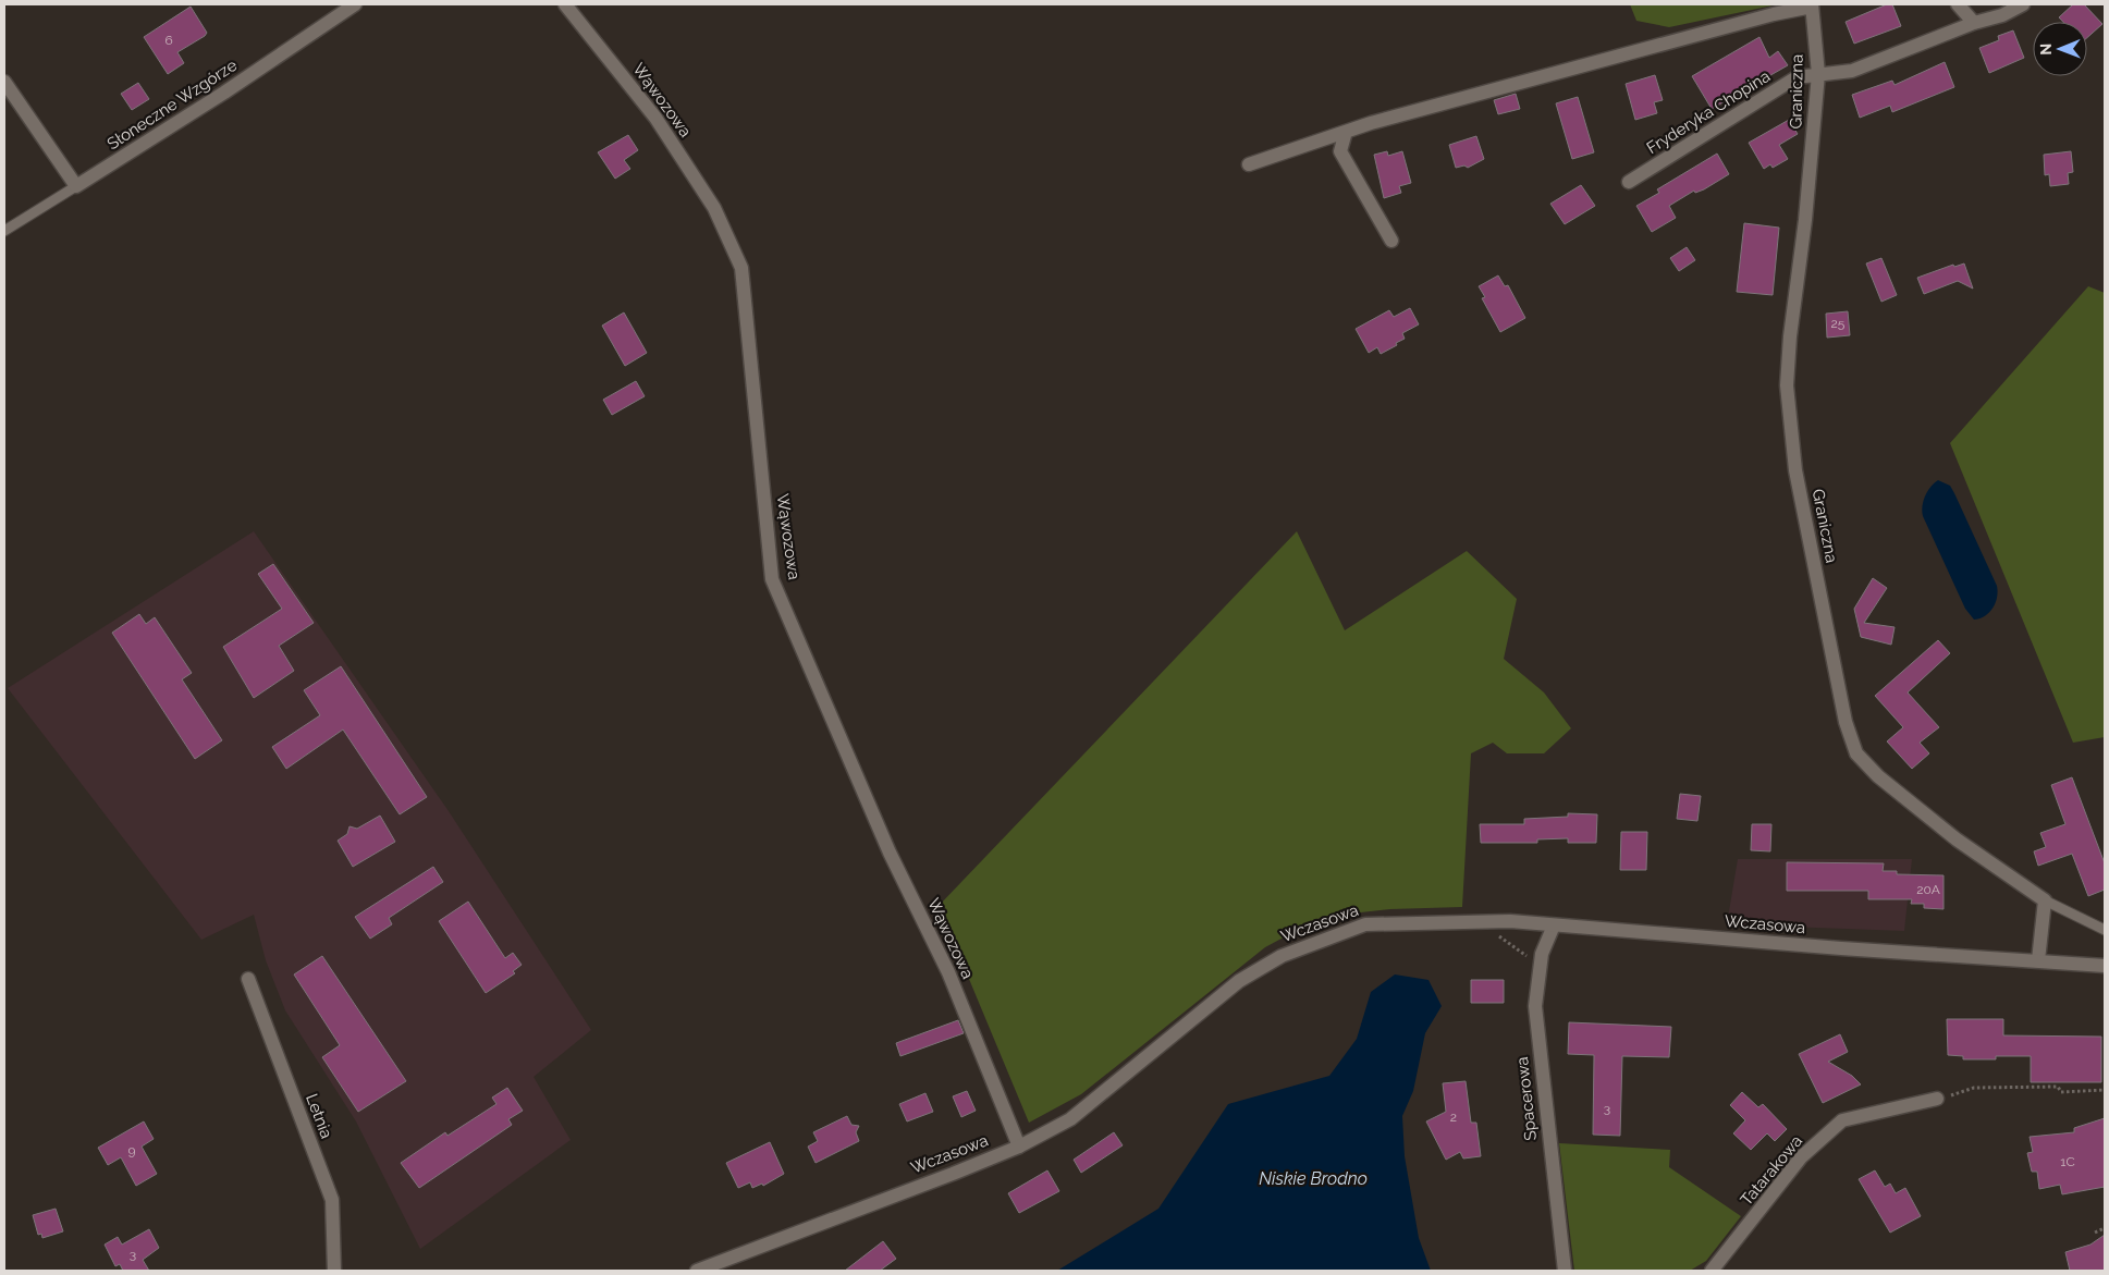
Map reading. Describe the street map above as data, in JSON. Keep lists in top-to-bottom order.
{
  "streets": {
    "street": [
      "Graniczna",
      "Wąwozowa",
      "Słoneczne Wzgórze",
      "Fryderyka Chopina",
      "Wczasowa",
      "Spacerowa",
      "Letnia",
      "Tatarakowa"
    ]
  },
  "crossings": [
    ["Graniczna", "Fryderyka Chopina"],
    ["Wąwozowa", "Wczasowa"],
    ["Wczasowa", "Spacerowa"]
  ],
  "water": ["Niskie Brodno"],
  "house_numbers": [
    "6",
    "25",
    "20A",
    "3",
    "2",
    "9",
    "1C",
    "3"
  ],
  "north": "left"
}
